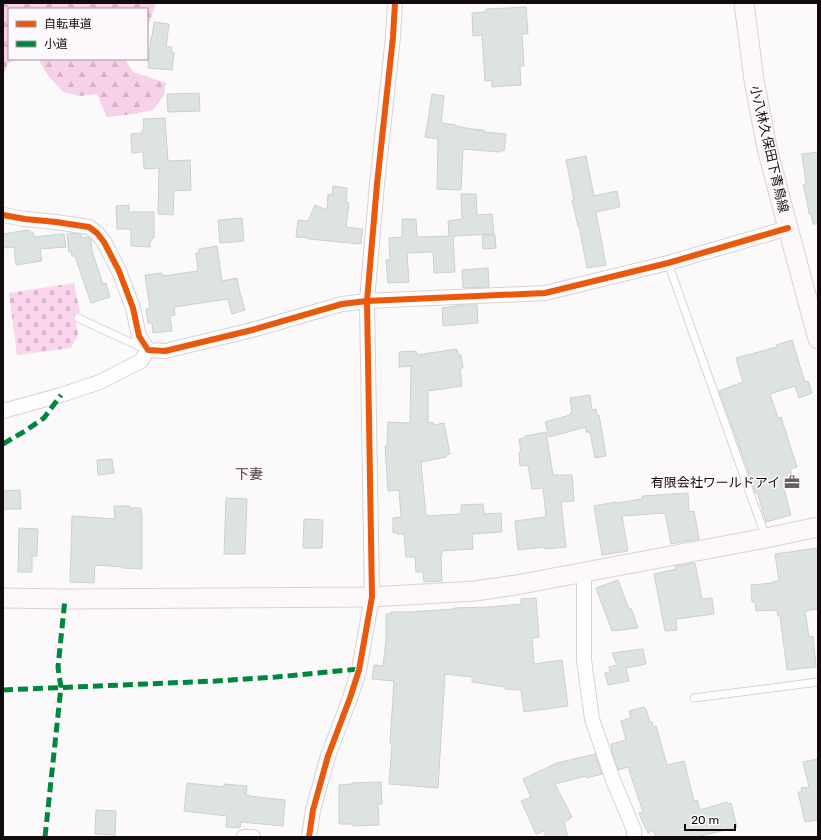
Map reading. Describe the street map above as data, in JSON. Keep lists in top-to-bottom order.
{
  "streets": {
    "street": ["小八林久保田下青鳥線"]
  },
  "districts": ["下妻"],
  "places": {
    "office": ["有限会社ワールドアイ"]
  },
  "legend": ["自転車道", "小道"],
  "scale_bar": "20 m"
}
